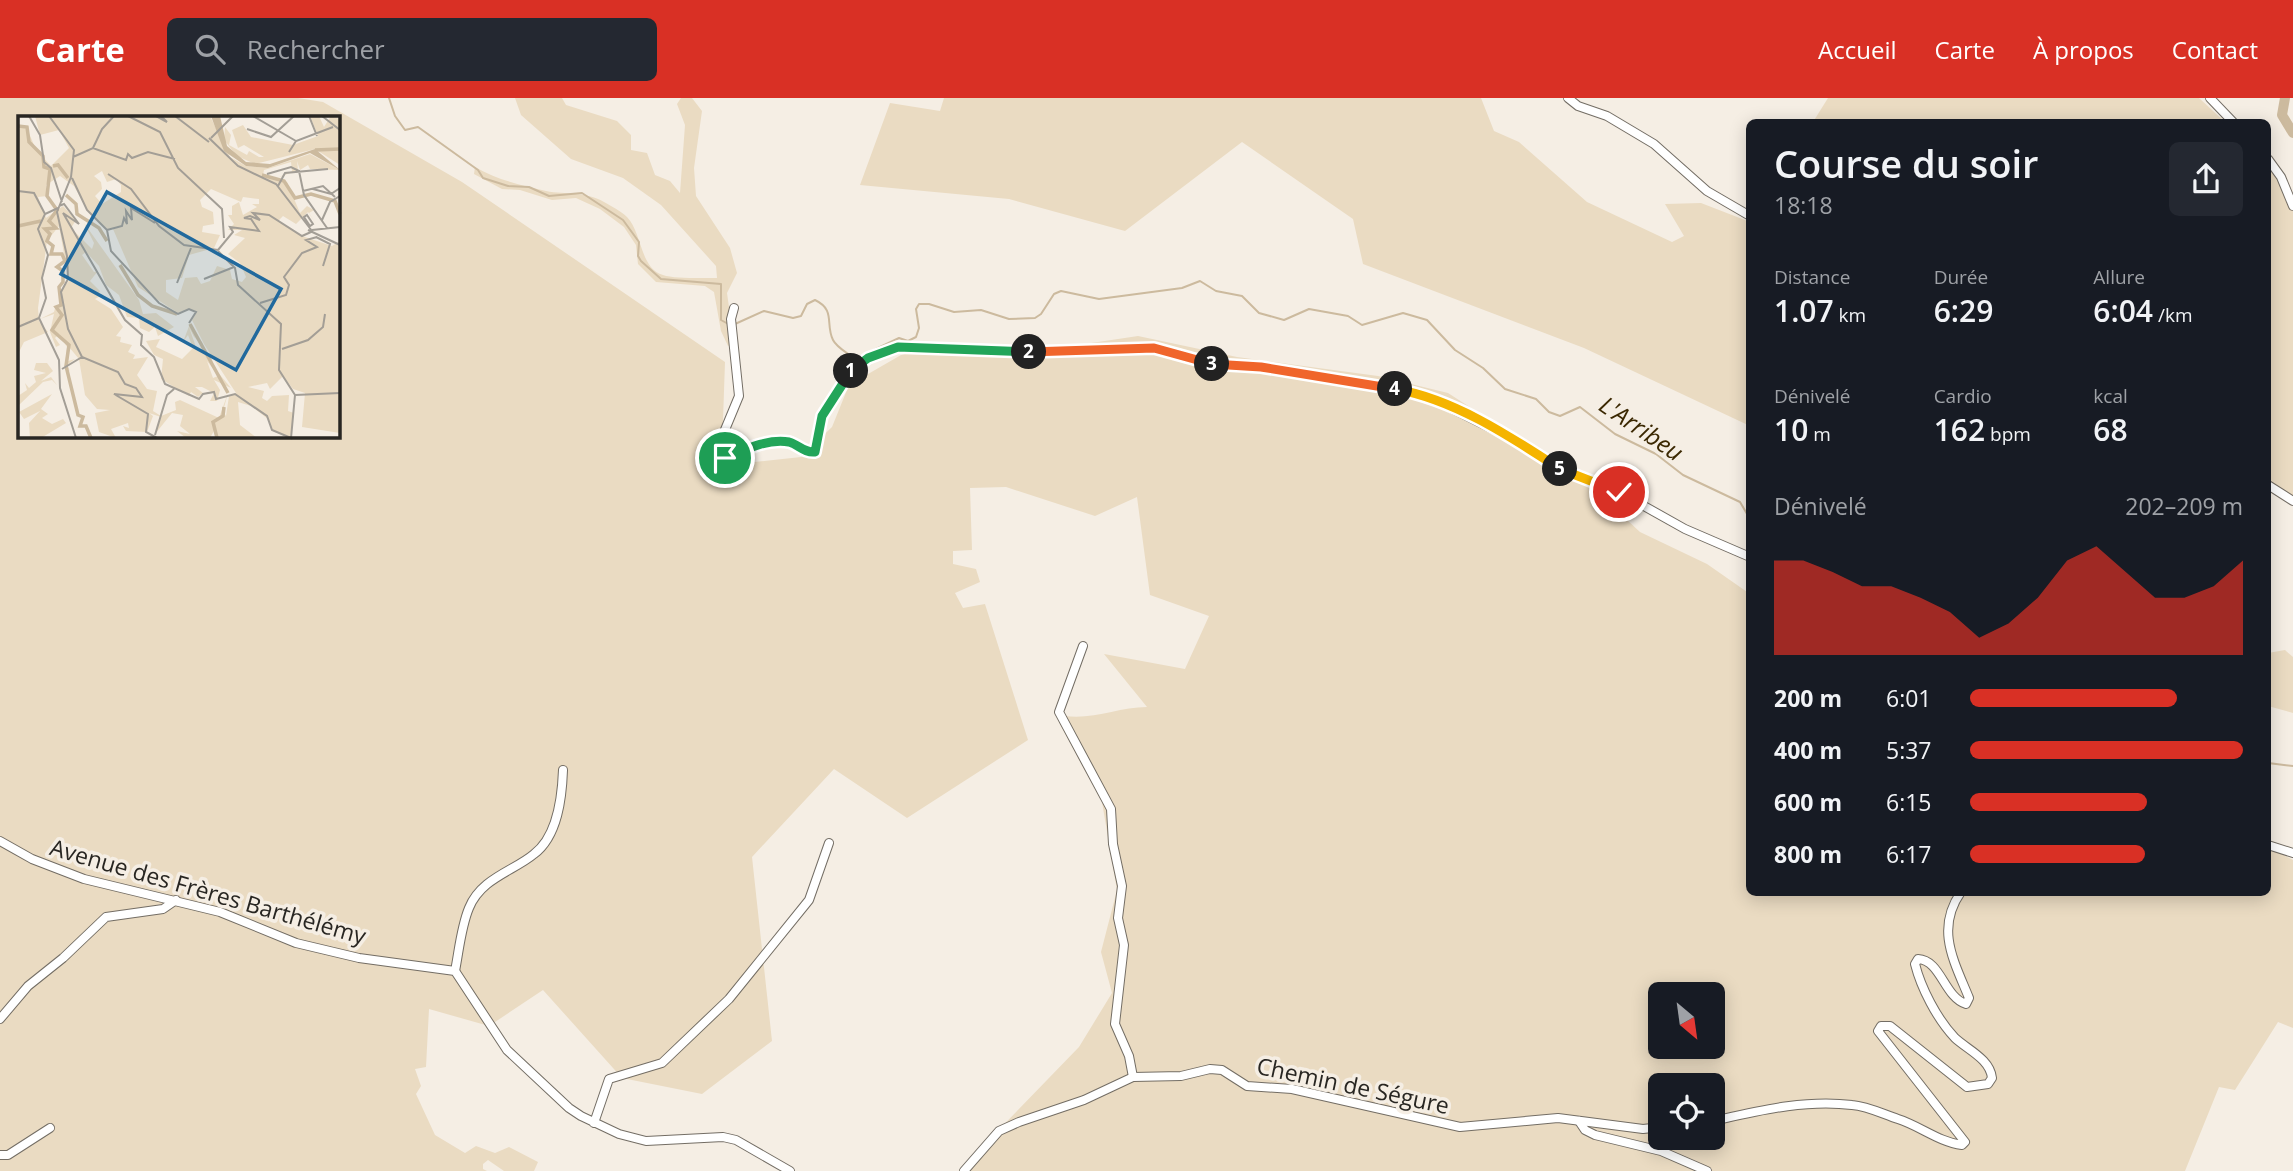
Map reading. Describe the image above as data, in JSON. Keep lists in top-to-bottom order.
{
  "streets": {
    "street": ["Avenue des Frères Barthélémy", "Chemin de Ségure"]
  },
  "water": ["L'Arribeu"],
  "north": "bottom right",
  "page": {
    "header": "Carte",
    "search": "Rechercher",
    "nav": [
      "Accueil",
      "Carte",
      "À propos",
      "Contact"
    ],
    "heading": ["Course du soir", "18:18"],
    "stats": [
      ["Distance", "1.07 km"],
      ["Durée", "6:29"],
      ["Allure", "6:04 /km"],
      ["Dénivelé", "10 m"],
      ["Cardio", "162 bpm"],
      ["kcal", "68"]
    ],
    "pins": [
      "2",
      "3",
      "1",
      "4",
      "5"
    ],
    "chart": ["Dénivelé", "202–209 m"],
    "list": [
      {
        "name": "200 m",
        "note": "6:01"
      },
      {
        "name": "400 m",
        "note": "5:37"
      },
      {
        "name": "600 m",
        "note": "6:15"
      },
      {
        "name": "800 m",
        "note": "6:17"
      }
    ]
  }
}
